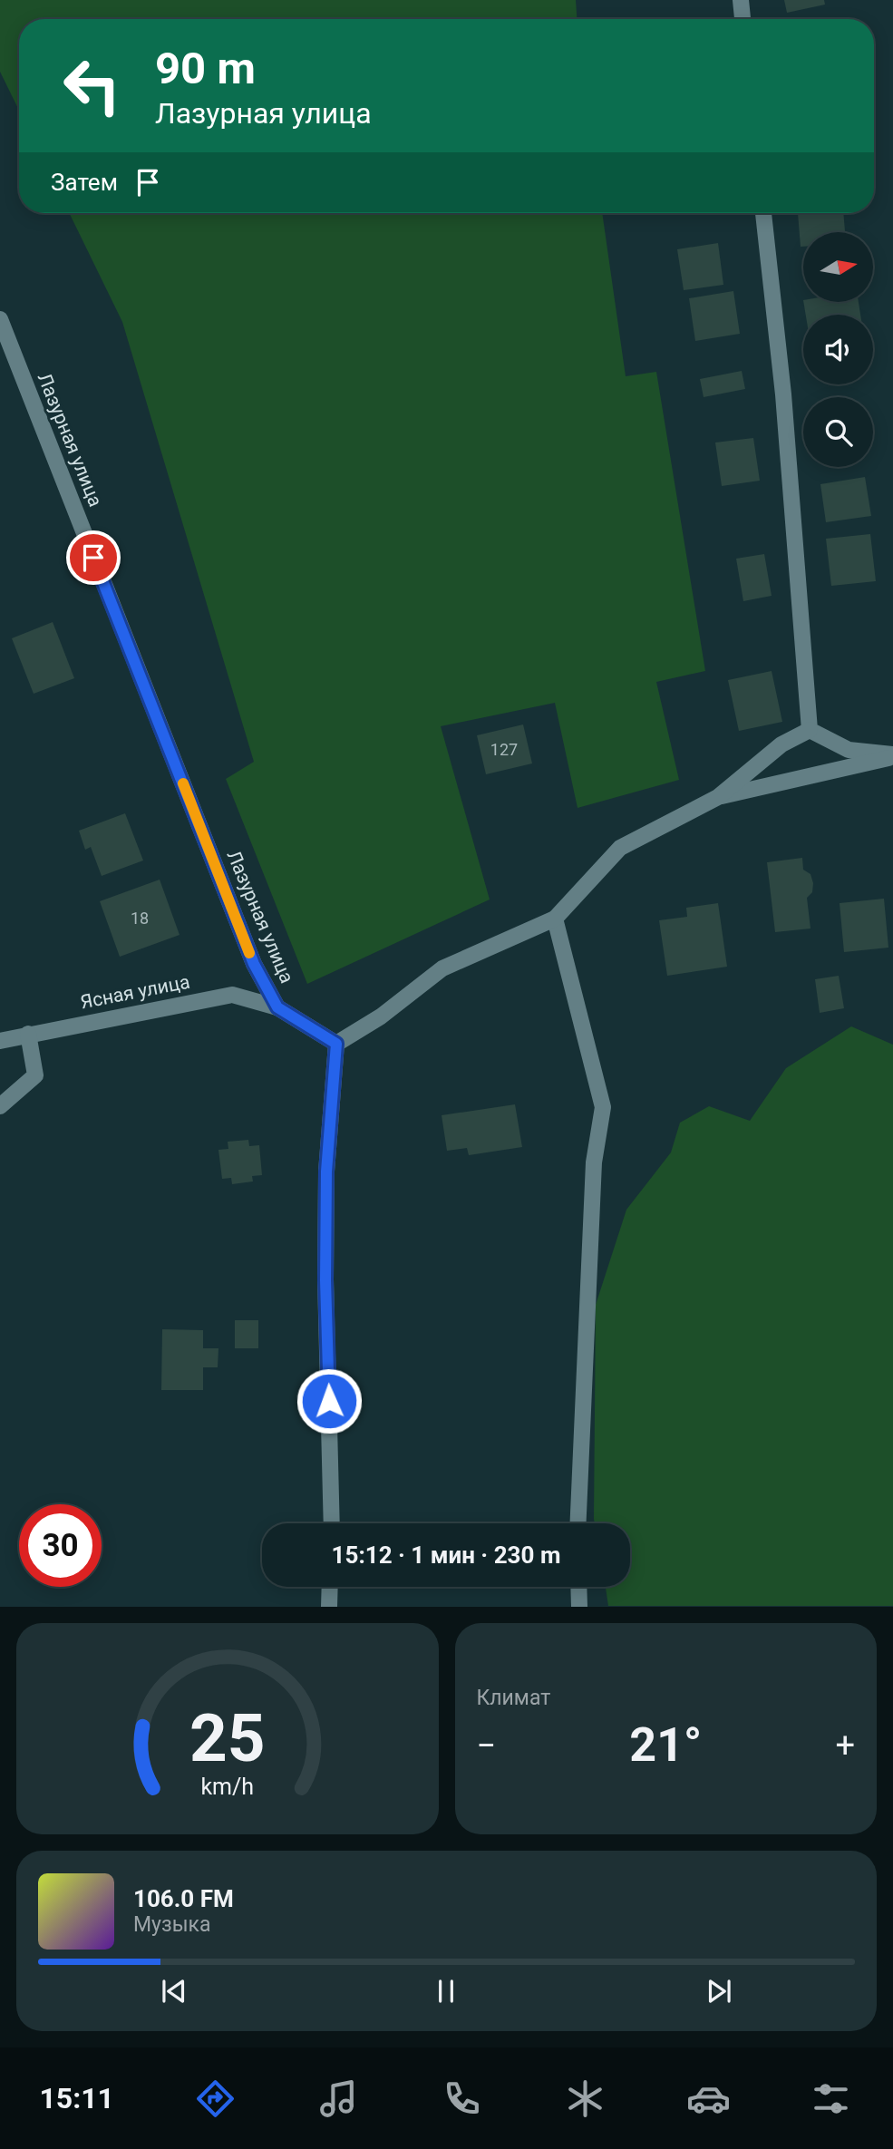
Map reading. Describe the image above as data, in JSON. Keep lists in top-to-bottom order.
{
  "streets": {
    "street": ["Лазурная улица", "Ясная улица"]
  },
  "crossings": [
    ["Лазурная улица", "Ясная улица"]
  ],
  "house_numbers": ["127", "18"],
  "north": "right",
  "page": {
    "turn": ["90 m", "Лазурная улица"],
    "then": "Затем",
    "limit": "30",
    "trip": "15:12 · 1 мин · 230 m",
    "tile": "Климат",
    "heat": ["−", "21°", "+"],
    "song": ["106.0 FM", "Музыка"],
    "tabs": "15:11",
    "gauge": ["25", "km/h"]
  }
}
